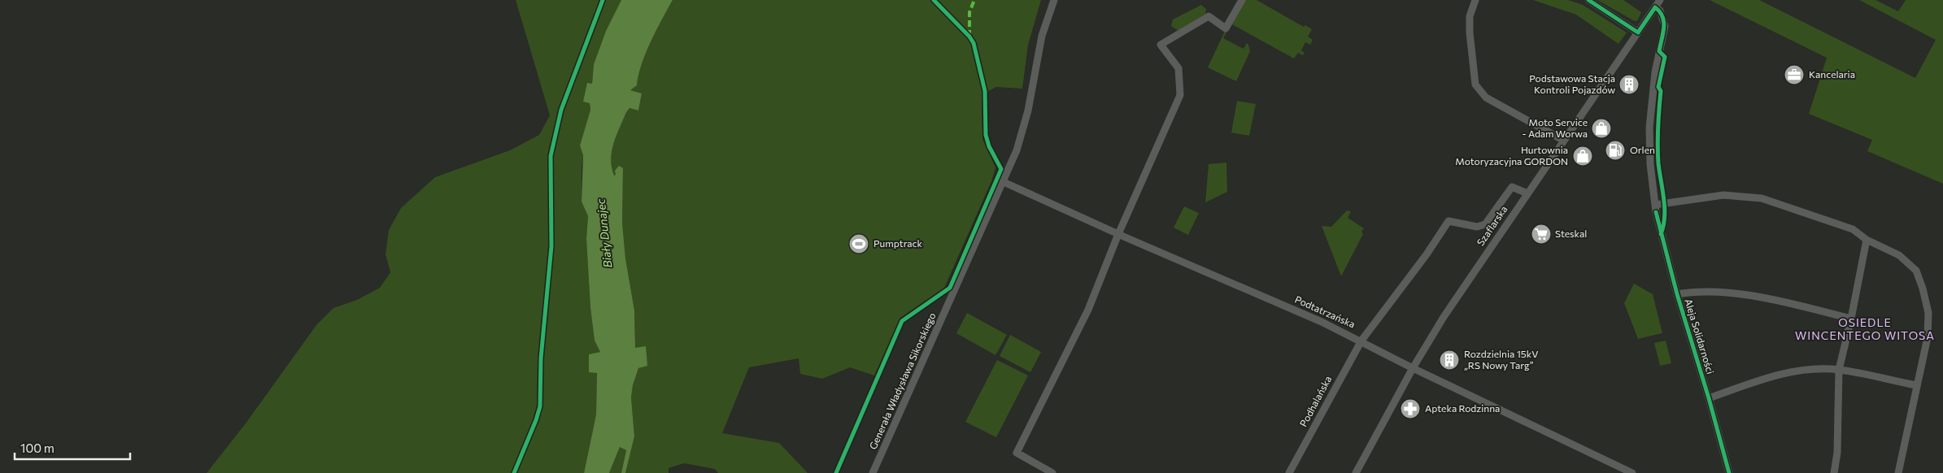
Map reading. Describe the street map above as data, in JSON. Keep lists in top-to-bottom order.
{
  "streets": {
    "street": [
      "Szaflarska",
      "Podtatrzańska",
      "Aleja Solidarności",
      "Generała Władysława Sikorskiego",
      "Podhalańska"
    ]
  },
  "crossings": [
    ["Szaflarska", "Podtatrzańska"],
    ["Szaflarska", "Aleja Solidarności"],
    ["Szaflarska", "Podhalańska"],
    ["Podtatrzańska", "Generała Władysława Sikorskiego"],
    ["Podtatrzańska", "Podhalańska"]
  ],
  "districts": ["OSIEDLE WINCENTEGO WITOSA"],
  "water": ["Biały Dunajec"],
  "places": {
    "office": ["Kancelaria"],
    "building": ["Podstawowa Stacja Kontroli Pojazdów", "Rozdzielnia 15kV „RS Nowy Targ”"],
    "shop": ["Moto Service - Adam Worwa", "Hurtownia Motoryzacyjna GORDON"],
    "fuel station": ["Orlen"],
    "supermarket": ["Steskal"],
    "sports": ["Pumptrack"],
    "pharmacy": ["Apteka Rodzinna"]
  },
  "scale_bar": "100 m"
}
